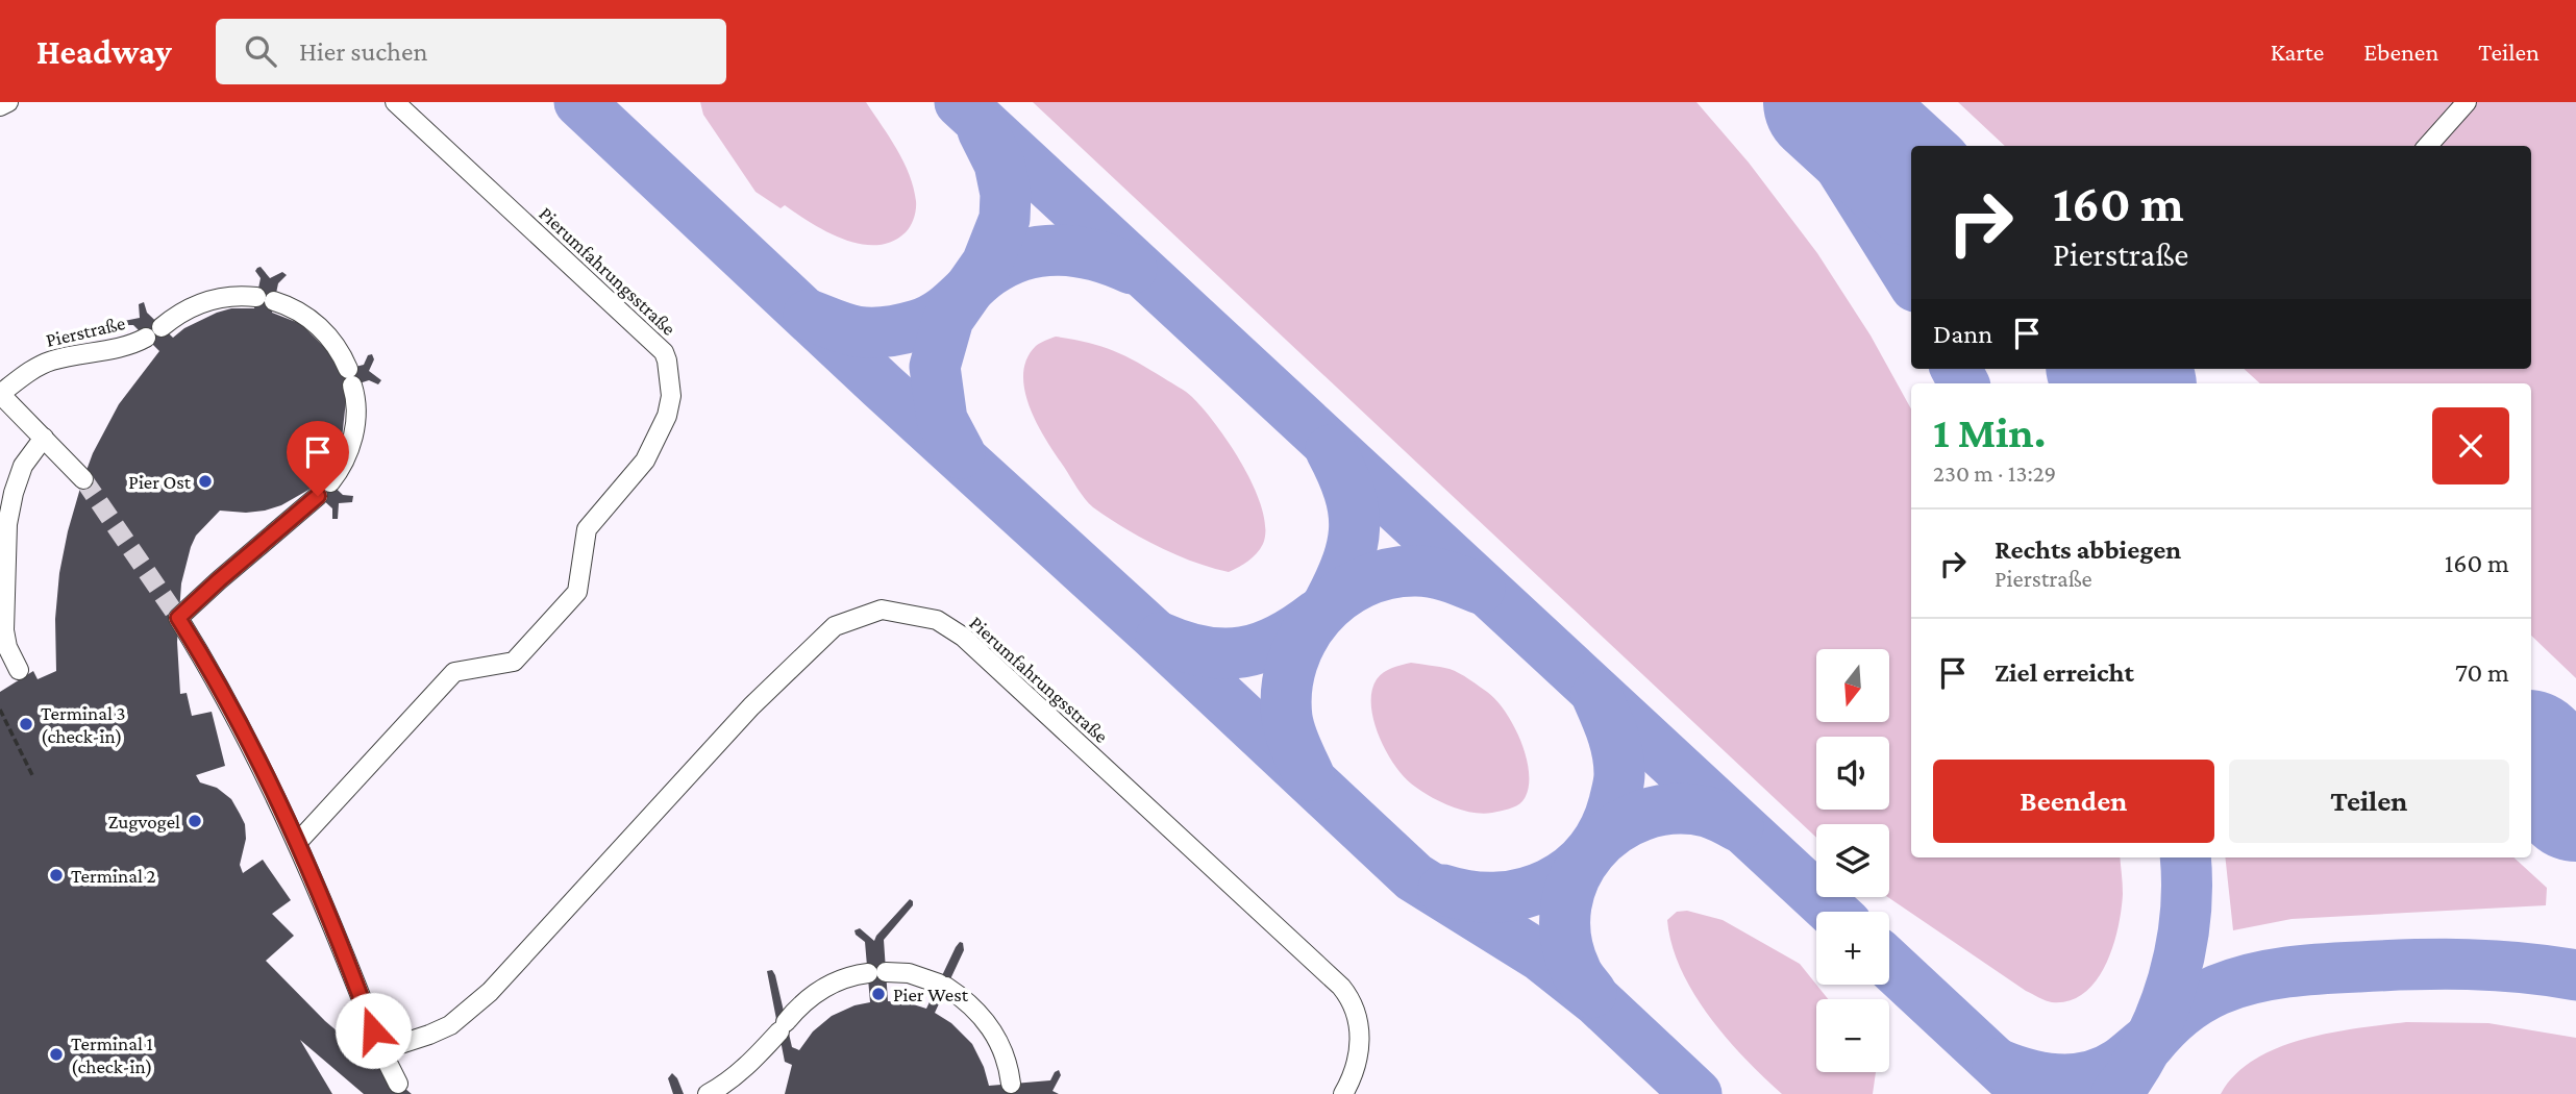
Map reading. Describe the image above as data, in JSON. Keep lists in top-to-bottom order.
{
  "streets": {
    "lane": ["Pierumfahrungsstraße", "Pierstraße"]
  },
  "places": [
    "Pier Ost",
    "Terminal 3 (check-in)",
    "Zugvogel",
    "Terminal 2",
    "Pier West",
    "Terminal 1 (check-in)"
  ],
  "north": "bottom",
  "page": {
    "header": "Headway",
    "search": "Hier suchen",
    "nav": ["Karte", "Ebenen", "Teilen"],
    "turn": ["160 m", "Pierstraße"],
    "then": "Dann",
    "heading": ["1 Min.", "230 m · 13:29"],
    "list": [
      {
        "name": "Rechts abbiegen",
        "note": "Pierstraße",
        "value": "160 m"
      },
      {
        "name": "Ziel erreicht",
        "value": "70 m"
      }
    ],
    "map_buttons": ["+", "−"],
    "buttons": ["Beenden", "Teilen"]
  }
}
